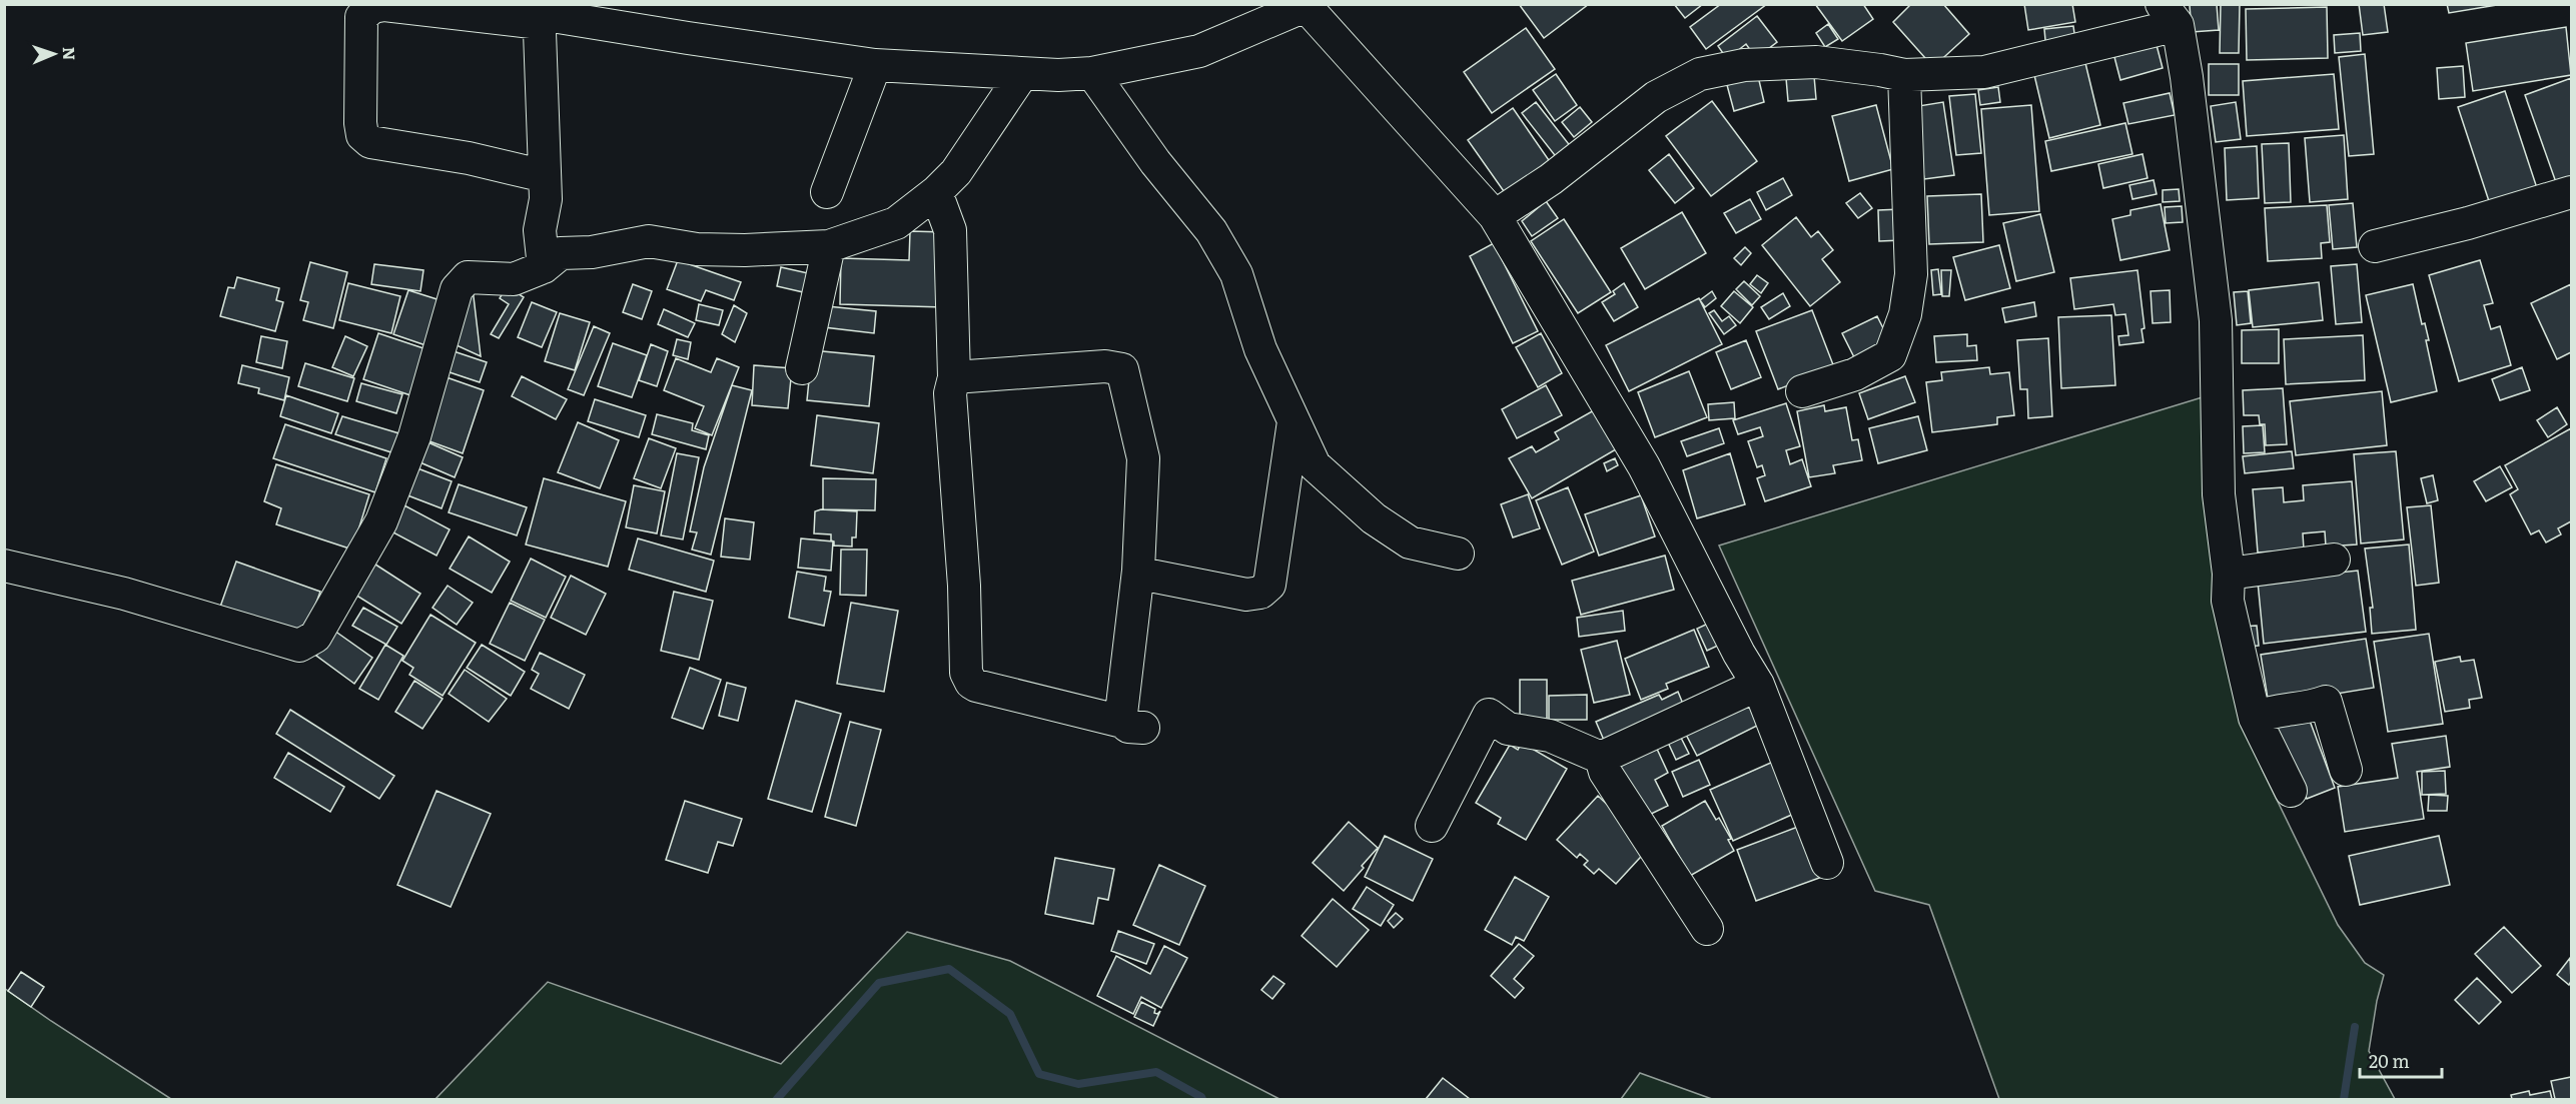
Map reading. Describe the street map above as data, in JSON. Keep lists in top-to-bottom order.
{
  "scale_bar": "20 m",
  "north": "right"
}
